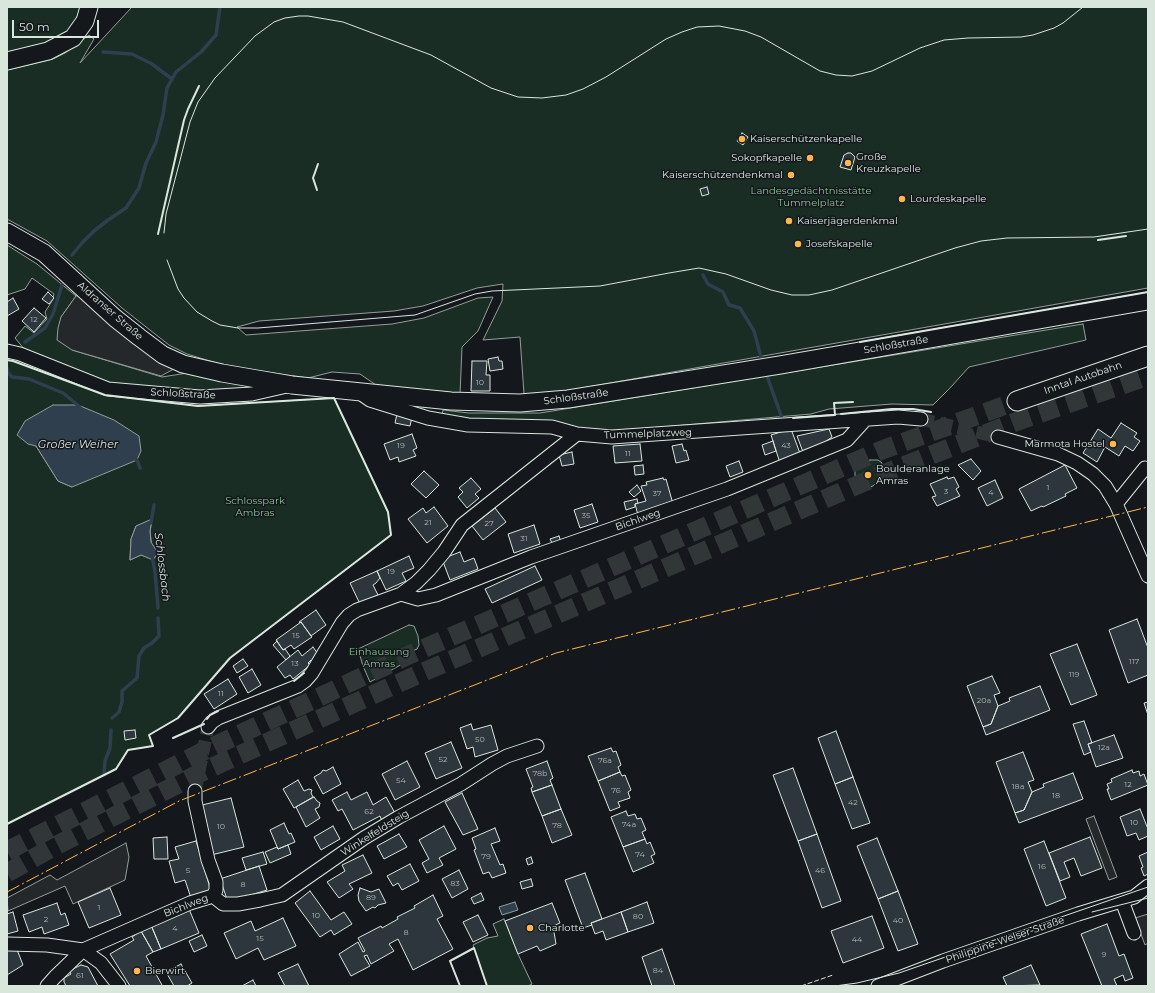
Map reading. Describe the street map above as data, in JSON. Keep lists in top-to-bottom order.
{
  "streets": {
    "highway": ["Inntal Autobahn"],
    "main road": ["Aldranser Straße", "Schloßstraße"],
    "street": [
      "Tummelplatzweg",
      "Bichlweg",
      "Winkelfeldsteig",
      "Philippine-Welser-Straße"
    ]
  },
  "crossings": [
    ["Aldranser Straße", "Schloßstraße"],
    ["Schloßstraße", "Tummelplatzweg"],
    ["Tummelplatzweg", "Bichlweg"],
    ["Bichlweg", "Winkelfeldsteig"]
  ],
  "water": ["Großer Weiher", "Schlossbach"],
  "parks": ["Landesgedächtnisstätte Tummelplatz", "Schlosspark Ambras", "Einhausung Amras"],
  "places": [
    "Kaiserschützenkapelle",
    "Sokopfkapelle",
    "Große Kreuzkapelle",
    "Kaiserschützendenkmal",
    "Lourdeskapelle",
    "Kaiserjägerdenkmal",
    "Josefskapelle",
    "Marmota Hostel",
    "Boulderanlage Amras",
    "Charlotte",
    "Bierwirt"
  ],
  "house_numbers": [
    "12",
    "10",
    "19",
    "43",
    "11",
    "1",
    "3",
    "4",
    "37",
    "35",
    "21",
    "27",
    "31",
    "19",
    "15",
    "117",
    "13",
    "119",
    "11",
    "20a",
    "50",
    "12a",
    "52",
    "76a",
    "78b",
    "54",
    "12",
    "18a",
    "76",
    "18",
    "42",
    "62",
    "10",
    "74a",
    "78",
    "10",
    "74",
    "79",
    "16",
    "5",
    "46",
    "83",
    "8",
    "89",
    "1",
    "10",
    "80",
    "2",
    "40",
    "4",
    "8",
    "15",
    "44",
    "9",
    "84",
    "61"
  ],
  "scale_bar": "50 m"
}
